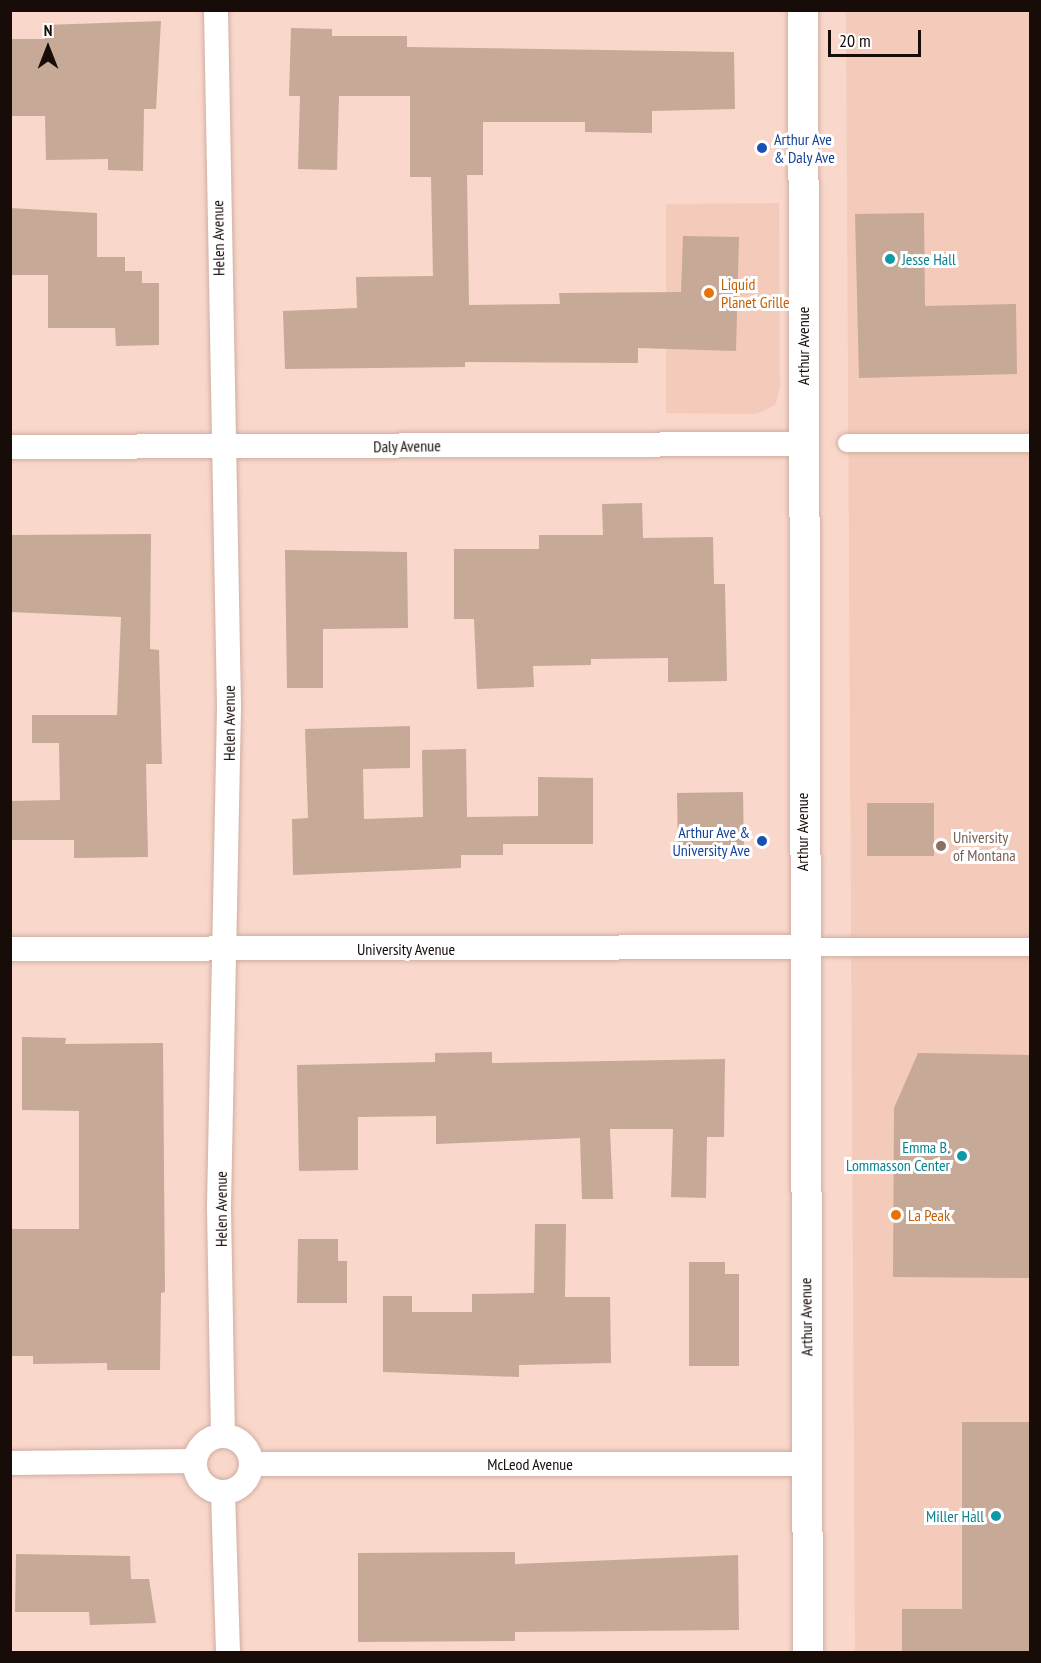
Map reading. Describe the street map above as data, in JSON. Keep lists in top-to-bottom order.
{
  "streets": {
    "street": [
      "Helen Avenue",
      "Arthur Avenue",
      "Daly Avenue",
      "University Avenue",
      "McLeod Avenue"
    ]
  },
  "crossings": [
    ["Helen Avenue", "Daly Avenue"],
    ["Helen Avenue", "University Avenue"],
    ["Helen Avenue", "McLeod Avenue"],
    ["Arthur Avenue", "Daly Avenue"],
    ["Arthur Avenue", "University Avenue"],
    ["Arthur Avenue", "McLeod Avenue"]
  ],
  "places": [
    "Arthur Ave & Daly Ave",
    "Jesse Hall",
    "Liquid Planet Grille",
    "Arthur Ave & University Ave",
    "University of Montana",
    "Emma B. Lommasson Center",
    "La Peak",
    "Miller Hall"
  ],
  "scale_bar": "20 m",
  "north": "top"
}
